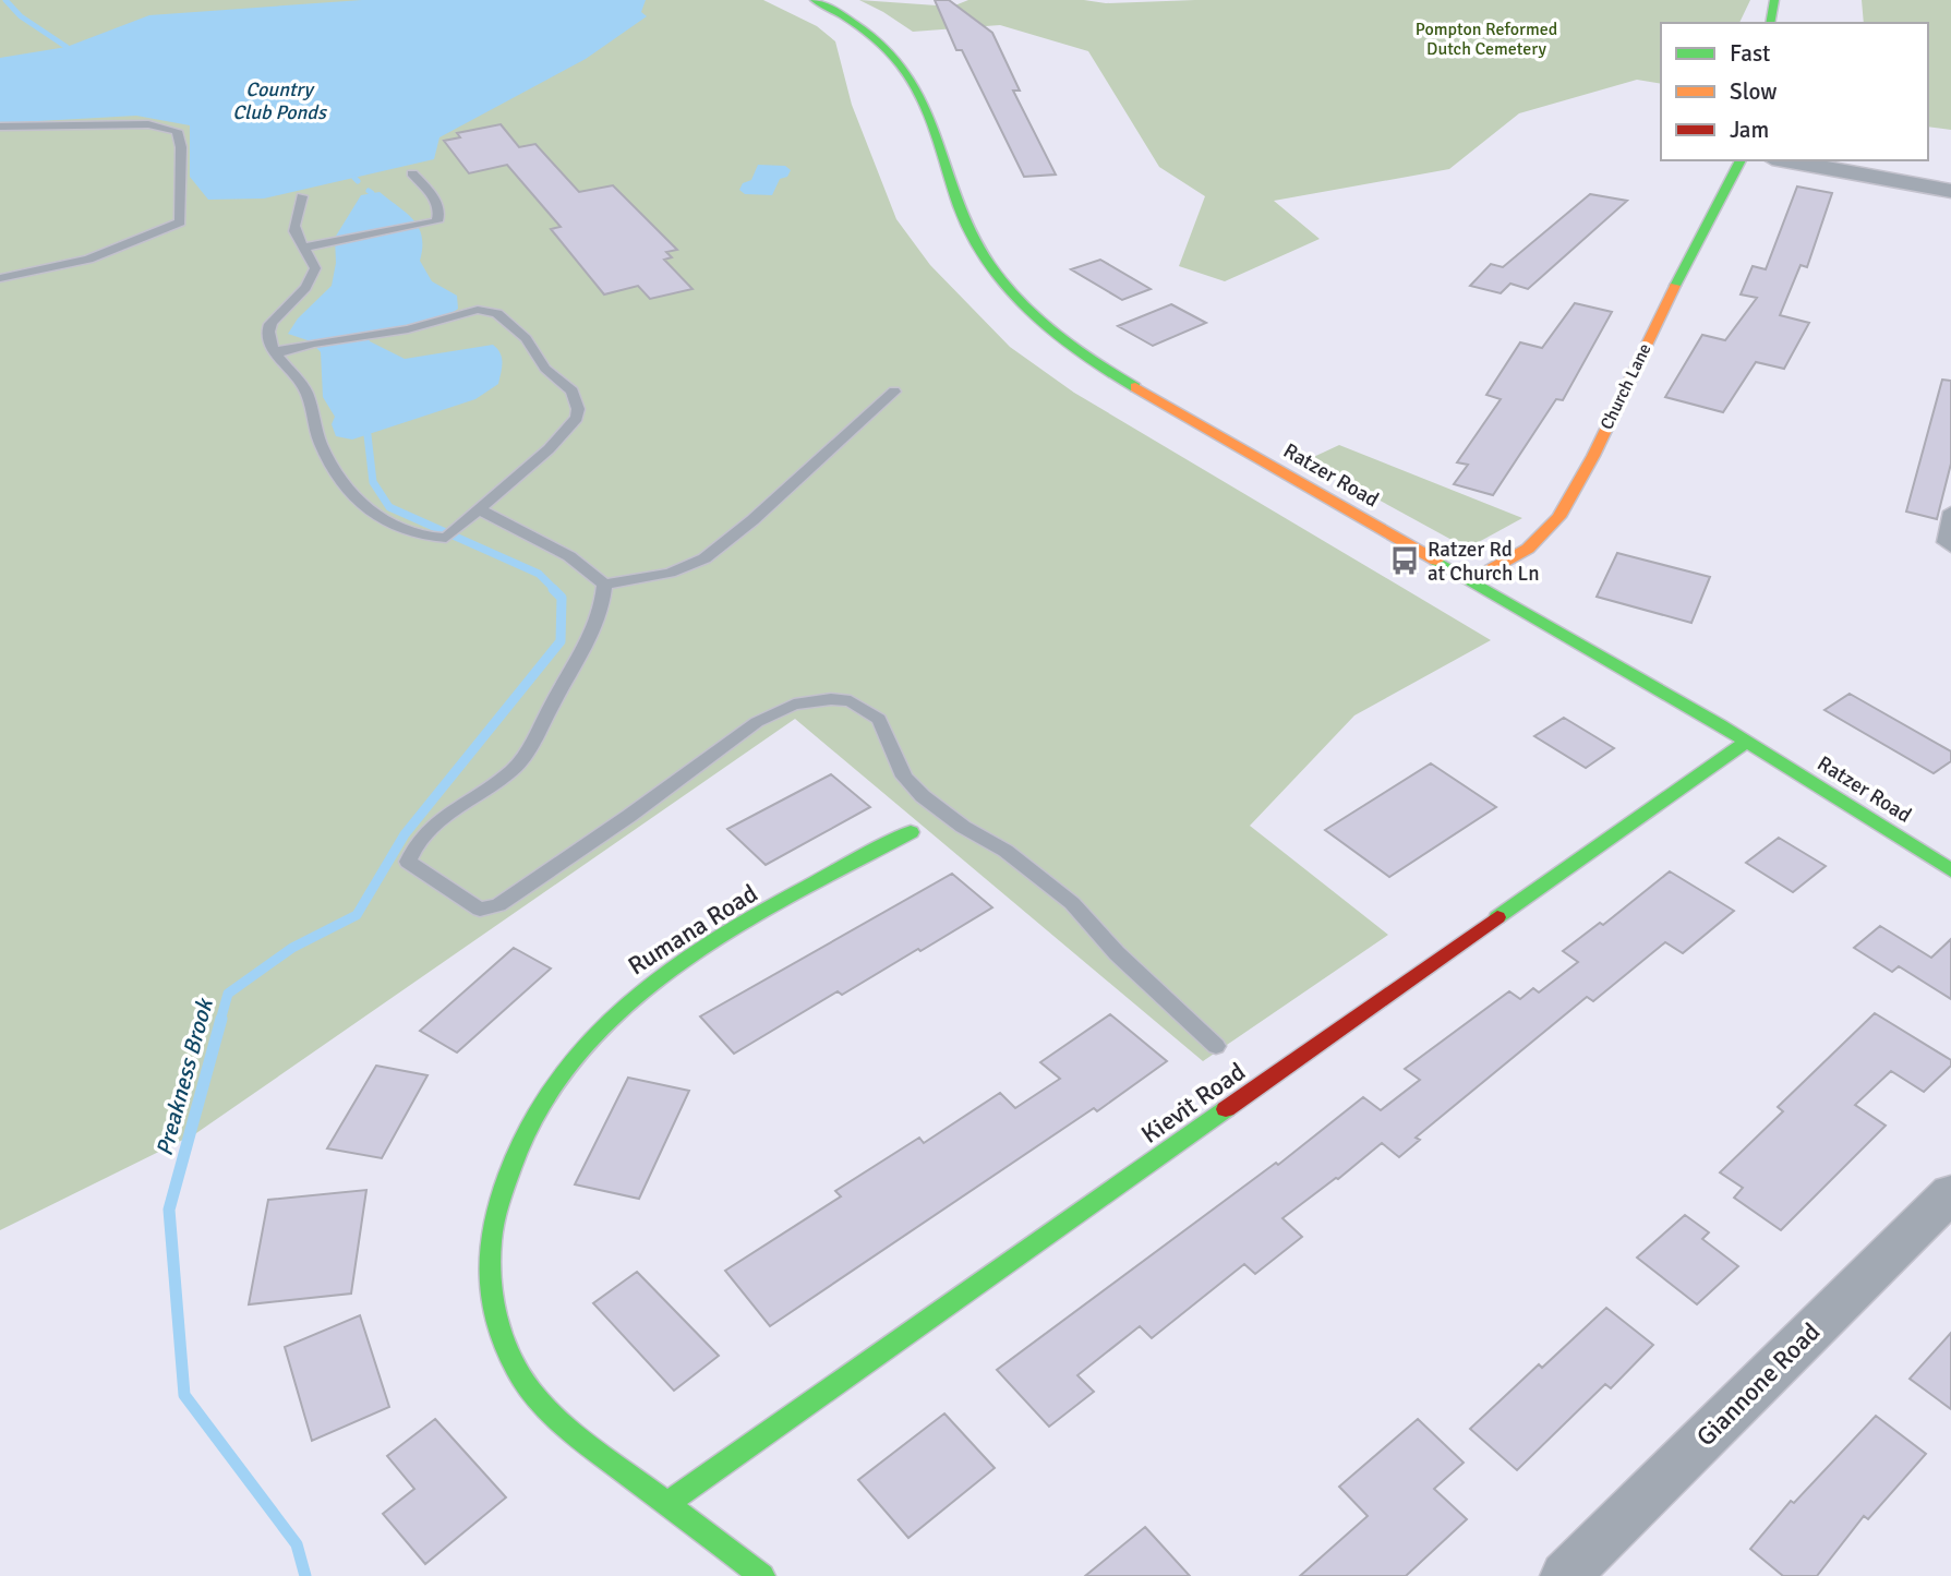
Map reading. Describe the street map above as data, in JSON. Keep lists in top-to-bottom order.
{
  "streets": {
    "street": [
      "Church Lane",
      "Ratzer Road",
      "Rumana Road",
      "Kievit Road",
      "Giannone Road"
    ]
  },
  "crossings": [
    ["Church Lane", "Ratzer Road"],
    ["Ratzer Road", "Kievit Road"],
    ["Rumana Road", "Kievit Road"]
  ],
  "water": ["Country Club Ponds", "Preakness Brook"],
  "parks": ["Pompton Reformed Dutch Cemetery"],
  "places": {
    "bus stop": ["Ratzer Rd at Church Ln"]
  },
  "legend": ["Fast", "Slow", "Jam"]
}
